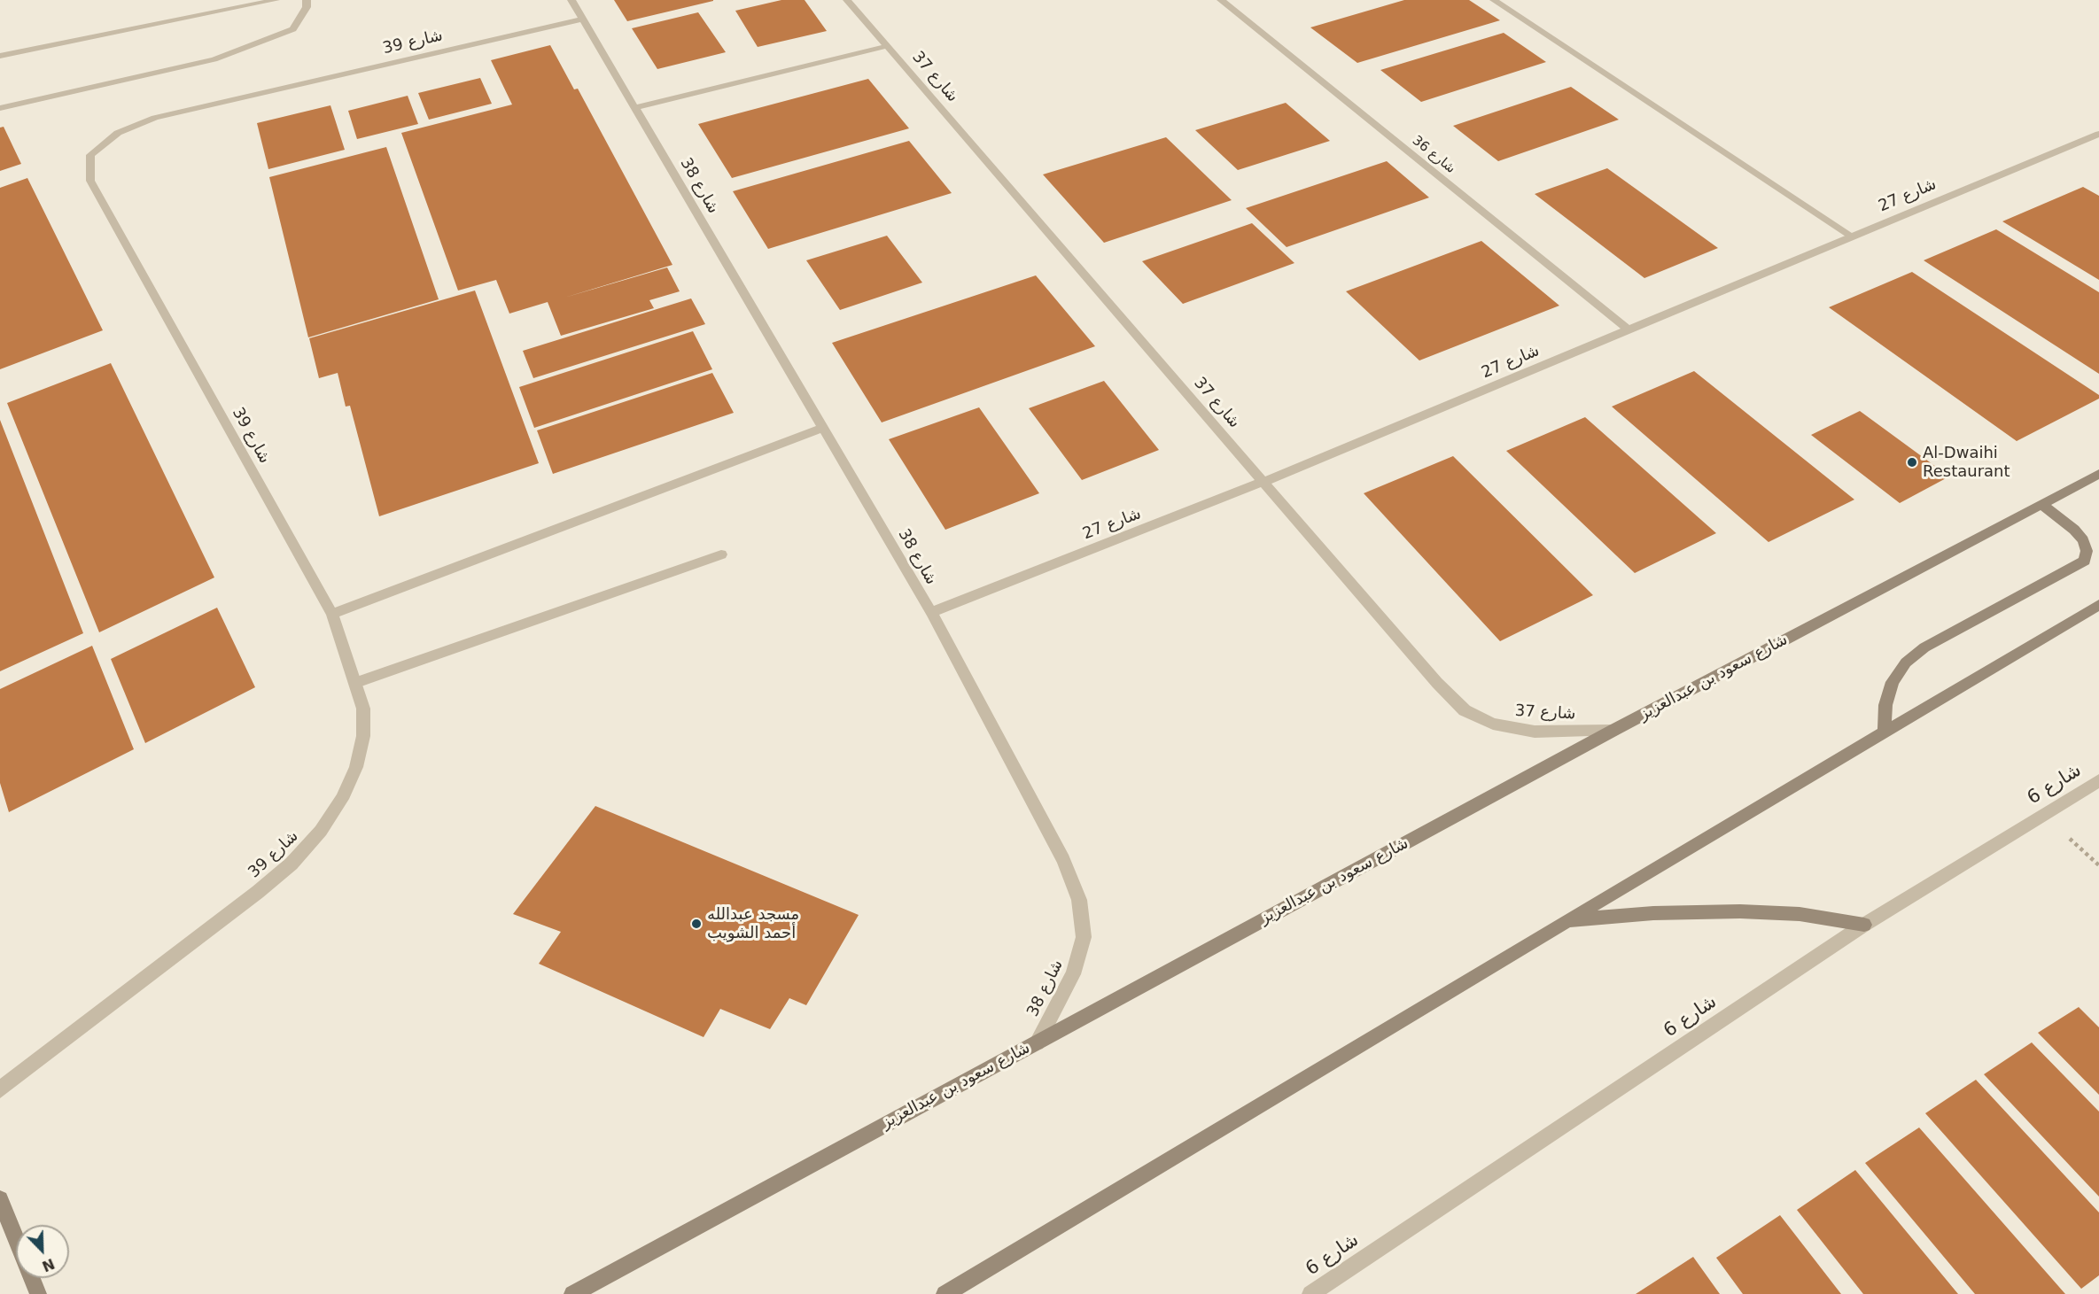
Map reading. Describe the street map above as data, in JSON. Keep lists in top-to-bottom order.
{
  "streets": {
    "main road": ["شارع سعود بن عبدالعزيز"],
    "street": [
      "شارع 39",
      "شارع 37",
      "شارع 36",
      "شارع 38",
      "شارع 27",
      "شارع 6"
    ]
  },
  "crossings": [
    ["شارع 39", "شارع 38"],
    ["شارع 37", "شارع 27"],
    ["شارع 37", "شارع سعود بن عبدالعزيز"],
    ["شارع 36", "شارع 27"],
    ["شارع 38", "شارع 27"],
    ["شارع 38", "شارع سعود بن عبدالعزيز"]
  ],
  "places": ["Al-Dwaihi Restaurant", "مسجد عبدالله أحمد الشويب"],
  "north": "bottom right"
}
